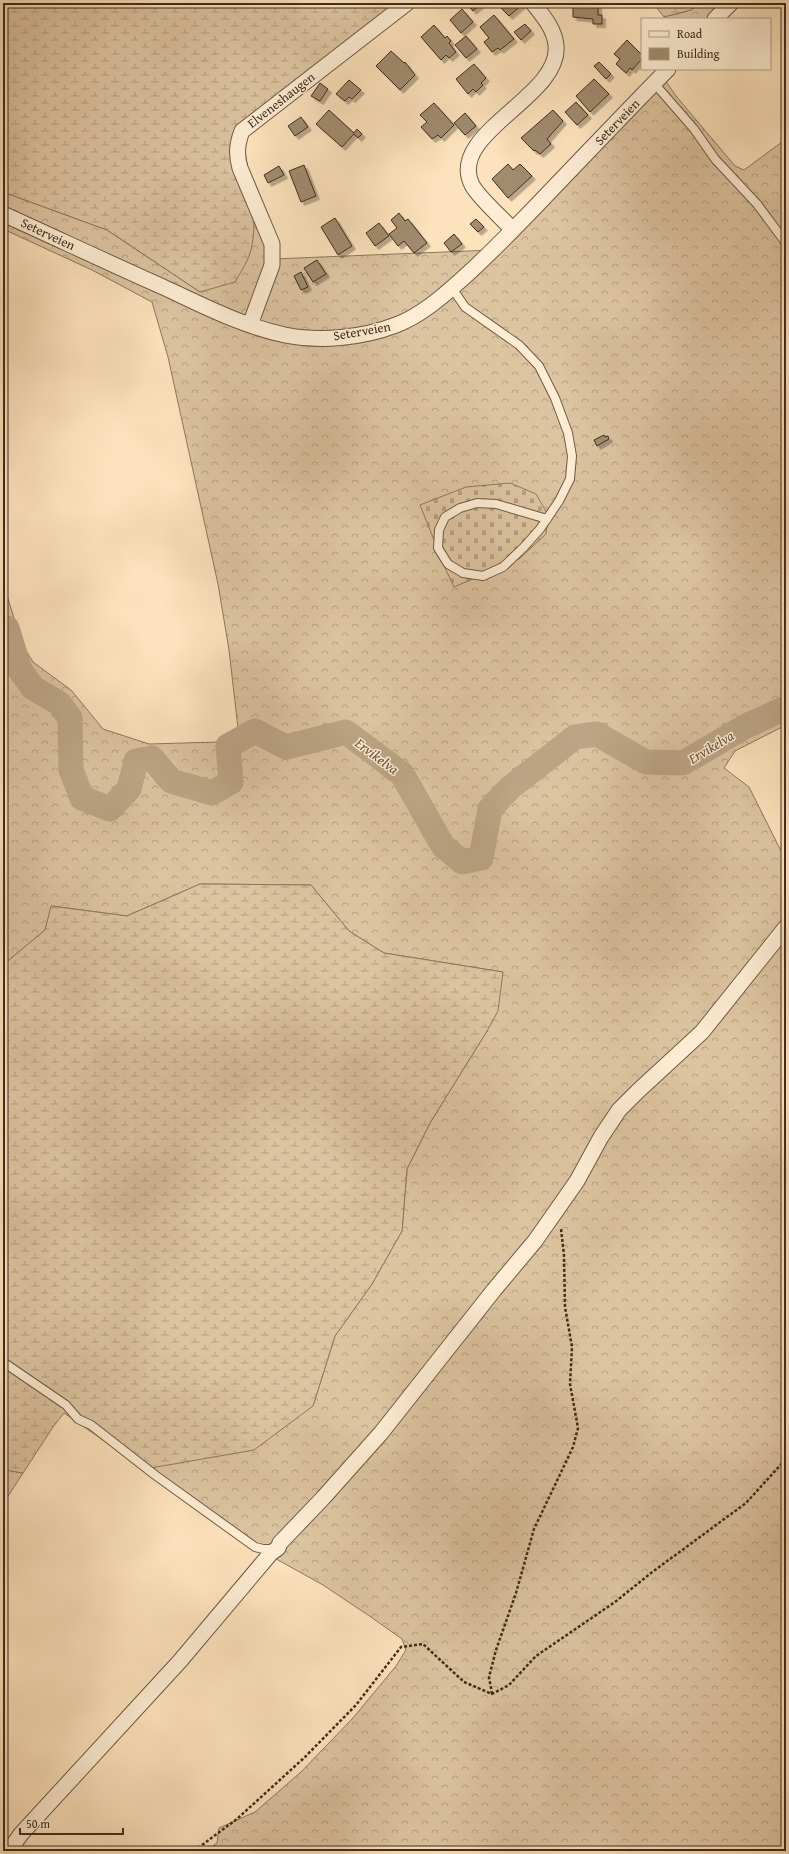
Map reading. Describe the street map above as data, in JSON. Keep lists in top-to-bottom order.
{
  "streets": {
    "street": ["Elveneshaugen", "Seterveien"]
  },
  "crossings": [
    ["Elveneshaugen", "Seterveien"]
  ],
  "water": ["Ervikelva"],
  "legend": ["Road", "Building"],
  "scale_bar": "50 m"
}
